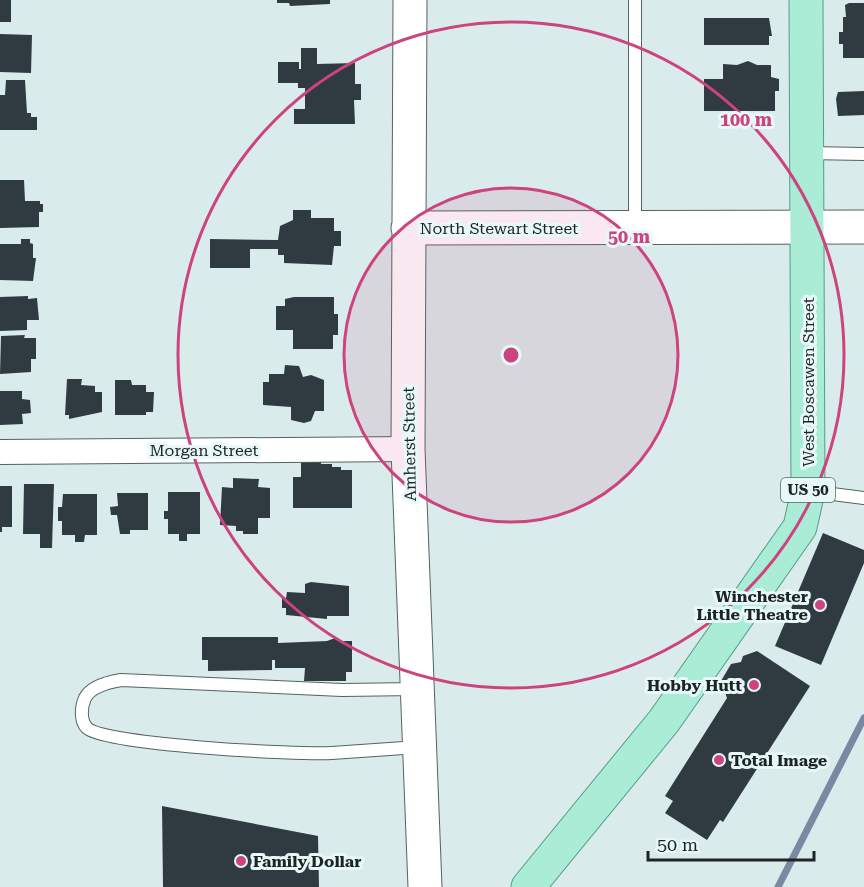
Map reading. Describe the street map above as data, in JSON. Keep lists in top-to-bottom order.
{
  "streets": {
    "main road": ["West Boscawen Street", "US 50"],
    "street": ["North Stewart Street", "Amherst Street", "Morgan Street"]
  },
  "crossings": [
    ["North Stewart Street", "West Boscawen Street"],
    ["North Stewart Street", "Amherst Street"],
    ["Amherst Street", "Morgan Street"]
  ],
  "places": [
    "Winchester Little Theatre",
    "Hobby Hutt",
    "Total Image",
    "Family Dollar"
  ],
  "scale_bar": "50 m",
  "rings": ["100 m", "50 m"]
}
